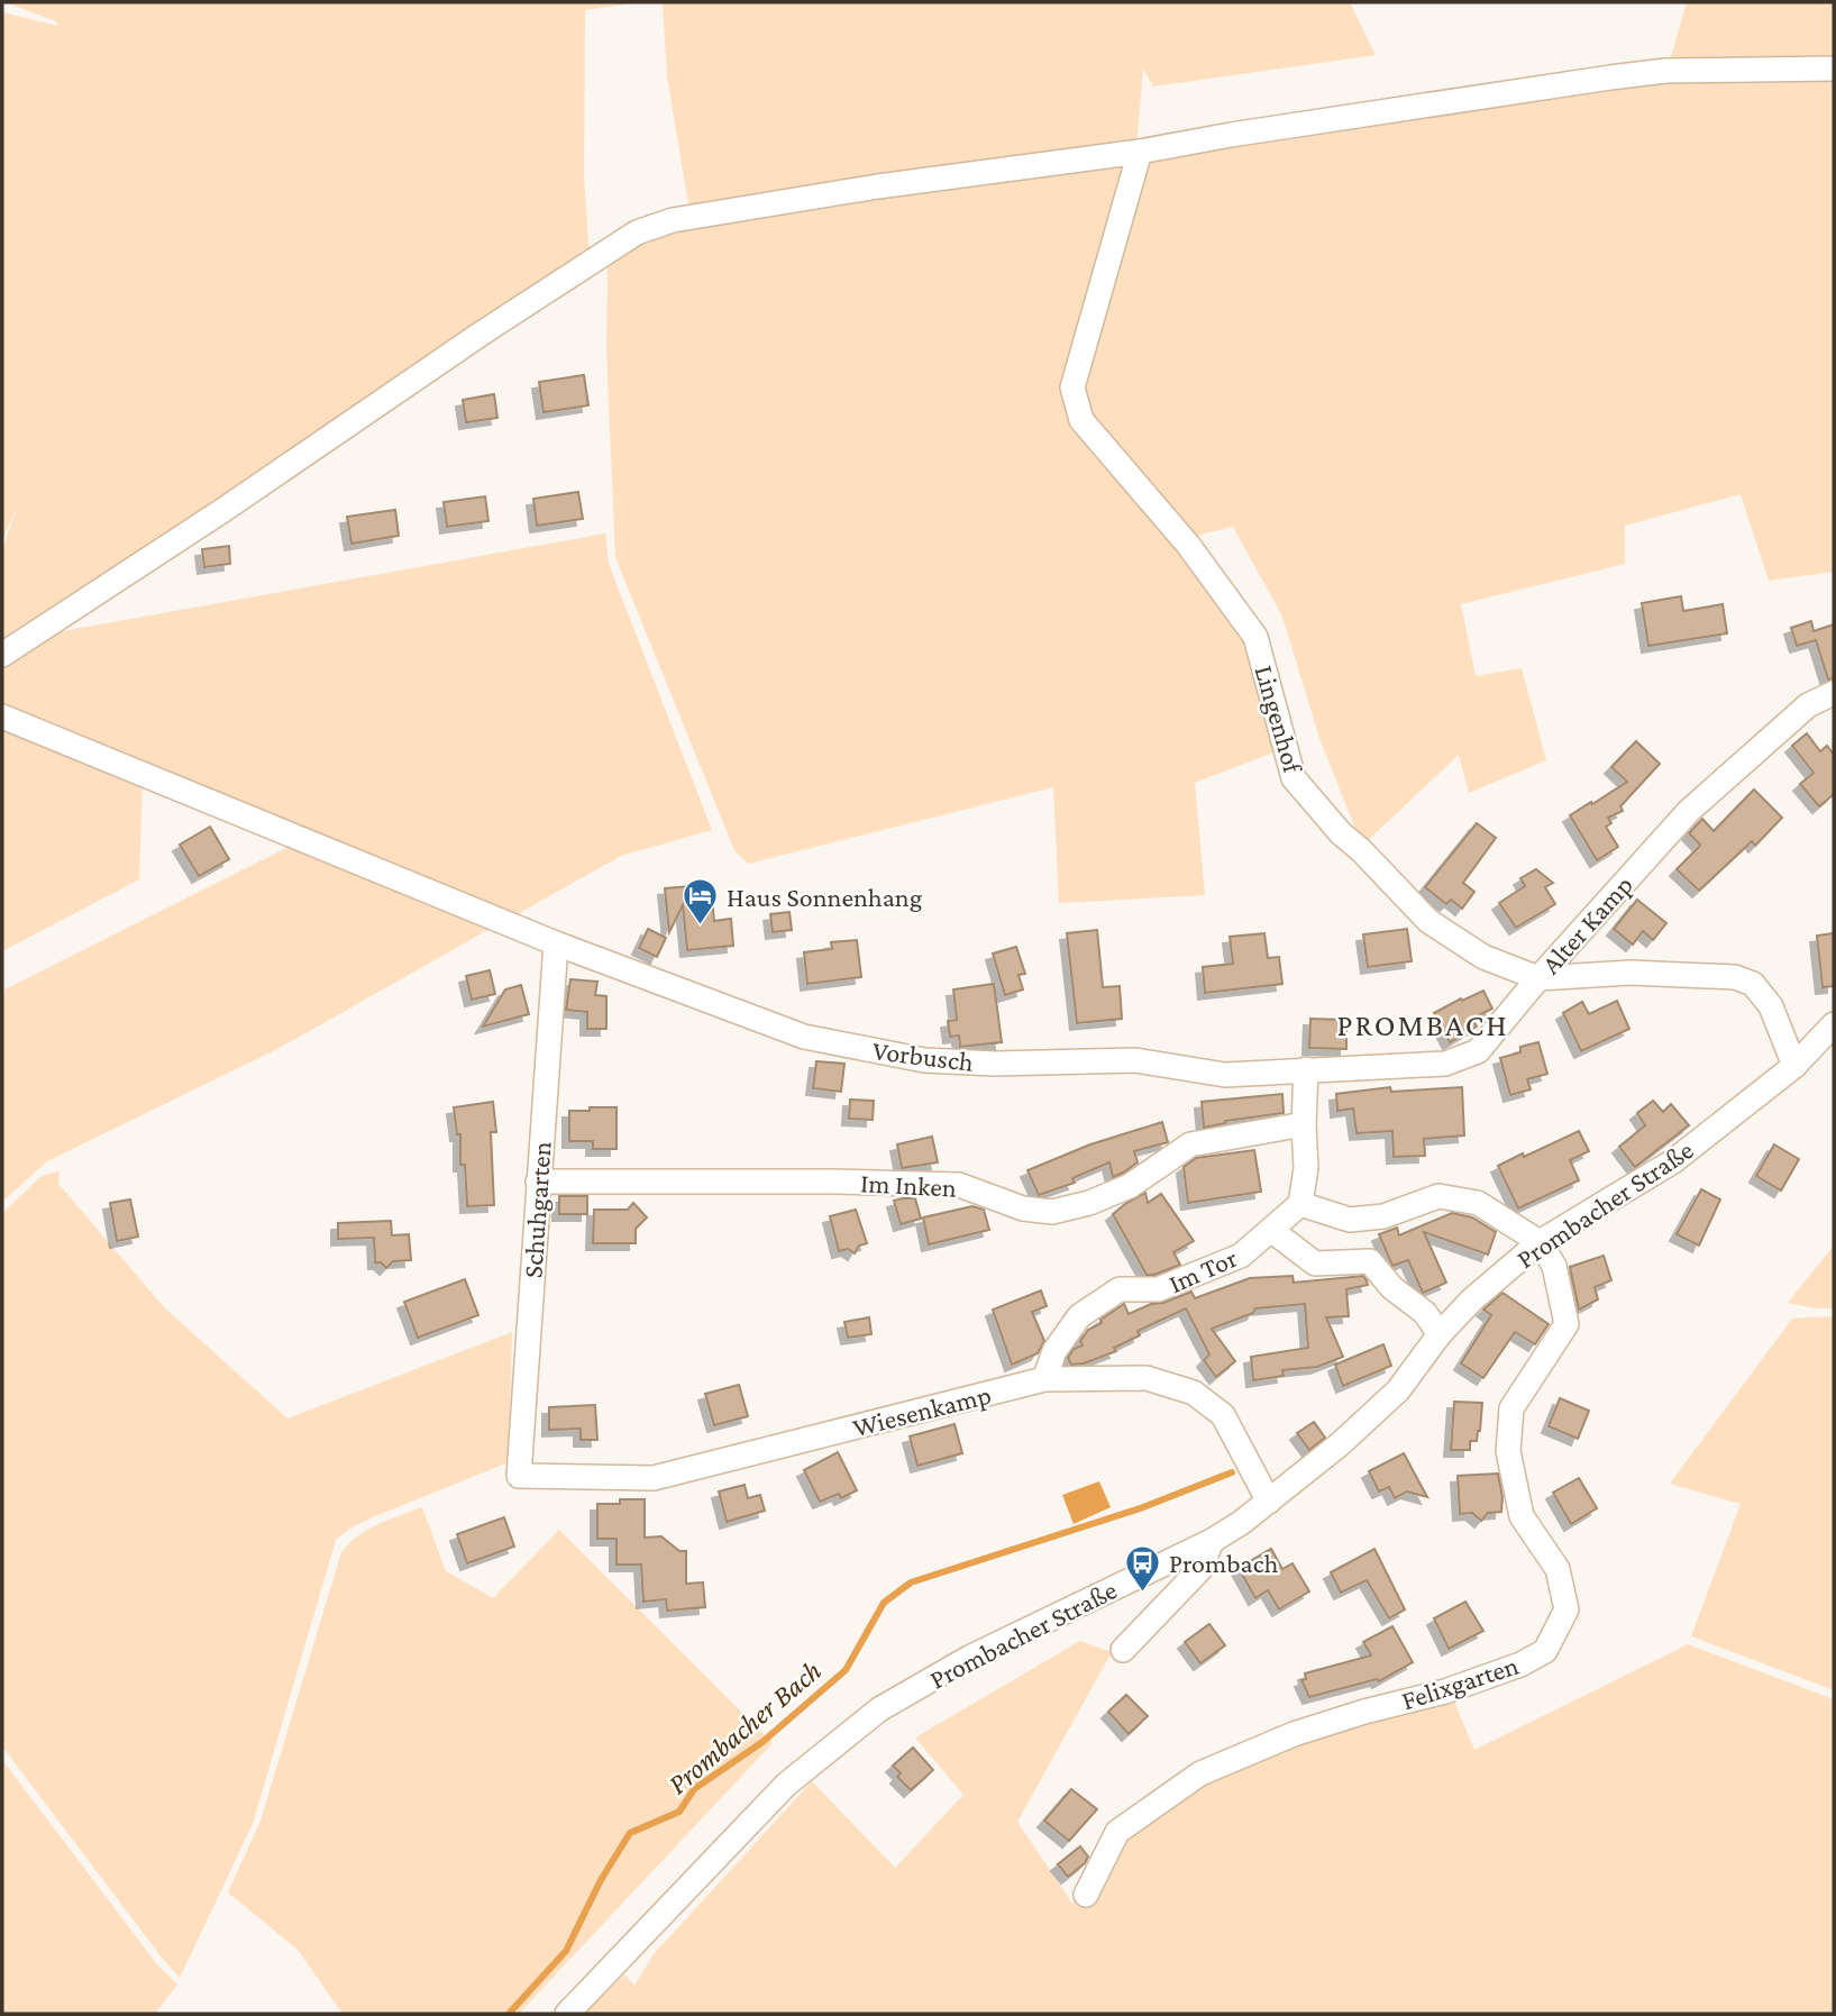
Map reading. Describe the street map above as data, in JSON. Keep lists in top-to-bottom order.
{
  "streets": {
    "street": [
      "Lingenhof",
      "Alter Kamp",
      "Vorbusch",
      "Im Inken",
      "Prombacher Straße",
      "Schuhgarten",
      "Im Tor",
      "Wiesenkamp",
      "Felixgarten"
    ]
  },
  "crossings": [
    ["Lingenhof", "Alter Kamp"],
    ["Lingenhof", "Prombacher Straße"],
    ["Alter Kamp", "Vorbusch"],
    ["Vorbusch", "Schuhgarten"],
    ["Im Inken", "Schuhgarten"],
    ["Prombacher Straße", "Wiesenkamp"],
    ["Prombacher Straße", "Felixgarten"],
    ["Schuhgarten", "Wiesenkamp"],
    ["Im Tor", "Wiesenkamp"]
  ],
  "districts": ["PROMBACH"],
  "water": ["Prombacher Bach"],
  "places": {
    "hotel": ["Haus Sonnenhang"],
    "bus stop": ["Prombach"]
  }
}
